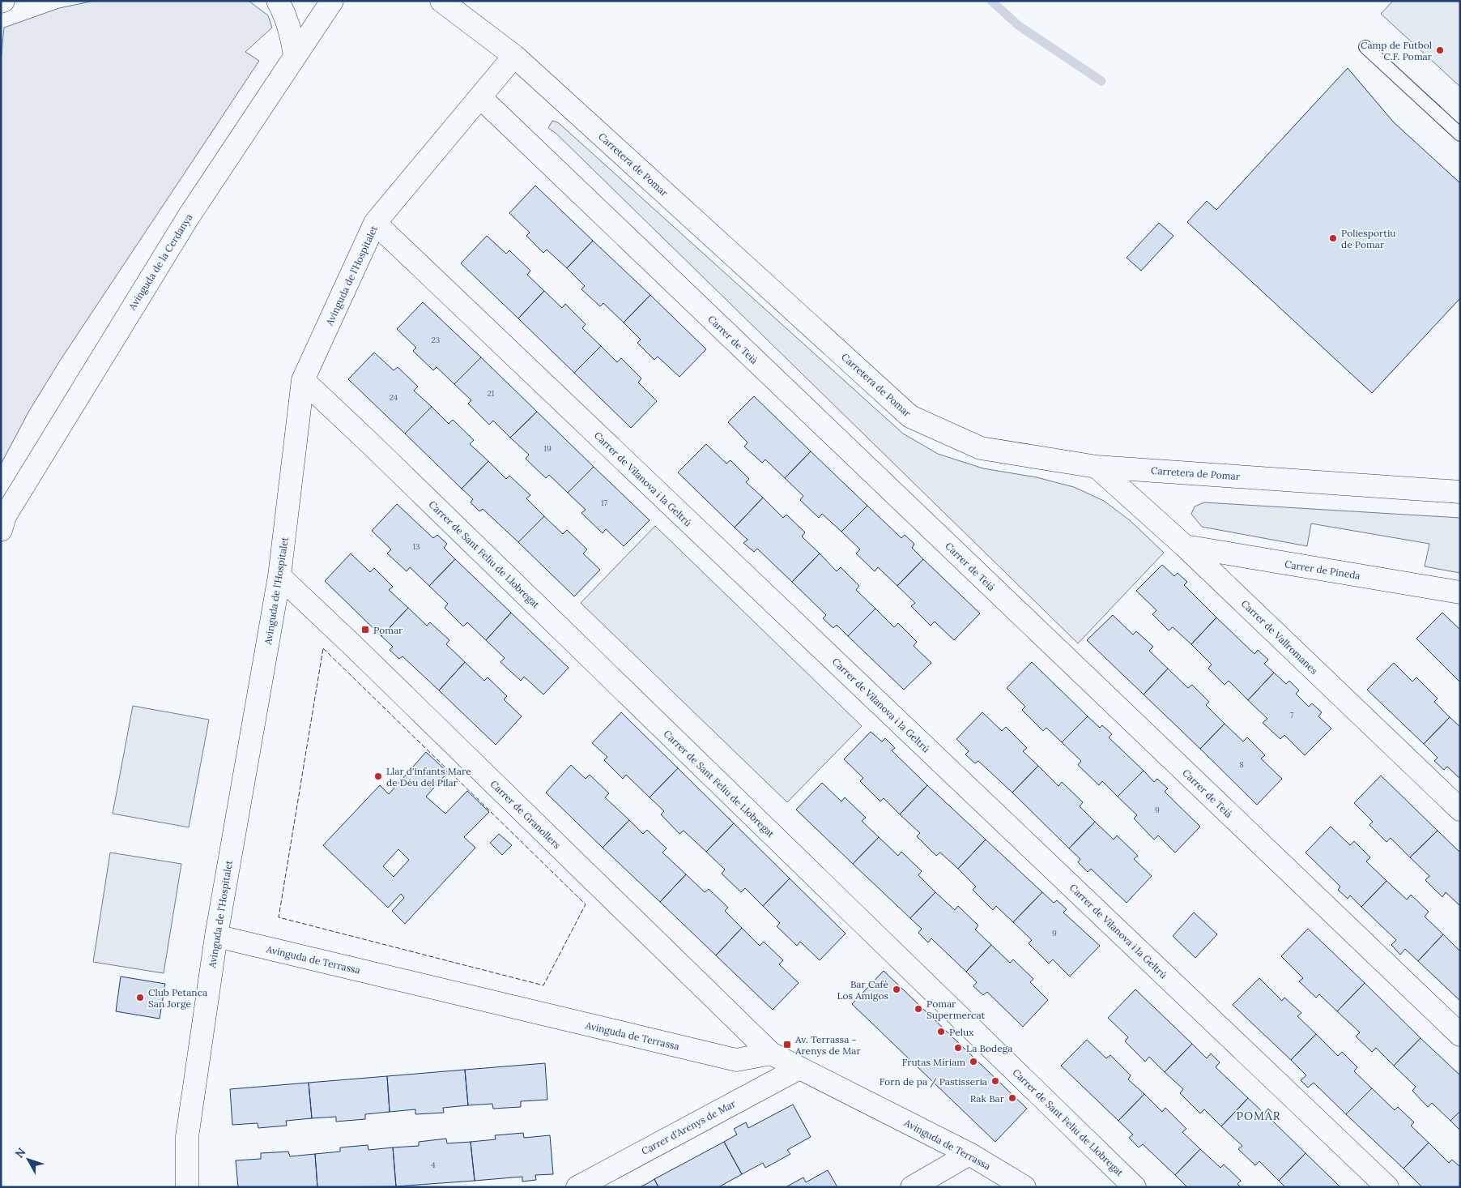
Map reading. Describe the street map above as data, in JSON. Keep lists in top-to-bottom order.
{
  "streets": {
    "street": [
      "Carretera de Pomar",
      "Avinguda de la Cerdanya",
      "Avinguda de l'Hospitalet",
      "Carrer de Teià",
      "Carrer de Vilanova i la Geltrú",
      "Carrer de Sant Feliu de Llobregat",
      "Carrer de Pineda",
      "Carrer de Vallromanes",
      "Carrer de Granollers",
      "Avinguda de Terrassa",
      "Carrer d'Arenys de Mar"
    ]
  },
  "crossings": [
    ["Carretera de Pomar", "Avinguda de l'Hospitalet"],
    ["Carretera de Pomar", "Carrer de Vallromanes"],
    ["Avinguda de l'Hospitalet", "Carrer de Teià"],
    ["Avinguda de l'Hospitalet", "Carrer de Vilanova i la Geltrú"],
    ["Avinguda de l'Hospitalet", "Carrer de Sant Feliu de Llobregat"],
    ["Avinguda de l'Hospitalet", "Carrer de Granollers"],
    ["Avinguda de l'Hospitalet", "Avinguda de Terrassa"],
    ["Carrer de Pineda", "Carrer de Vallromanes"],
    ["Carrer de Granollers", "Avinguda de Terrassa"],
    ["Avinguda de Terrassa", "Carrer d'Arenys de Mar"]
  ],
  "districts": ["POMAR"],
  "places": {
    "other": [
      "Camp de Futbol C.F. Pomar",
      "Poliesportiu de Pomar",
      "Llar d'infants Mare de Déu del Pilar",
      "Bar Cafè Los Amigos",
      "Club Petanca San Jorge",
      "Pomar Supermercat",
      "Pelux",
      "La Bodega",
      "Frutas Míriam",
      "Forn de pa / Pastisseria",
      "Rak Bar"
    ],
    "transit": ["Pomar", "Av. Terrassa - Arenys de Mar"]
  },
  "house_numbers": [
    "23",
    "21",
    "24",
    "19",
    "17",
    "13",
    "7",
    "8",
    "9",
    "9",
    "4"
  ],
  "north": "top left"
}
